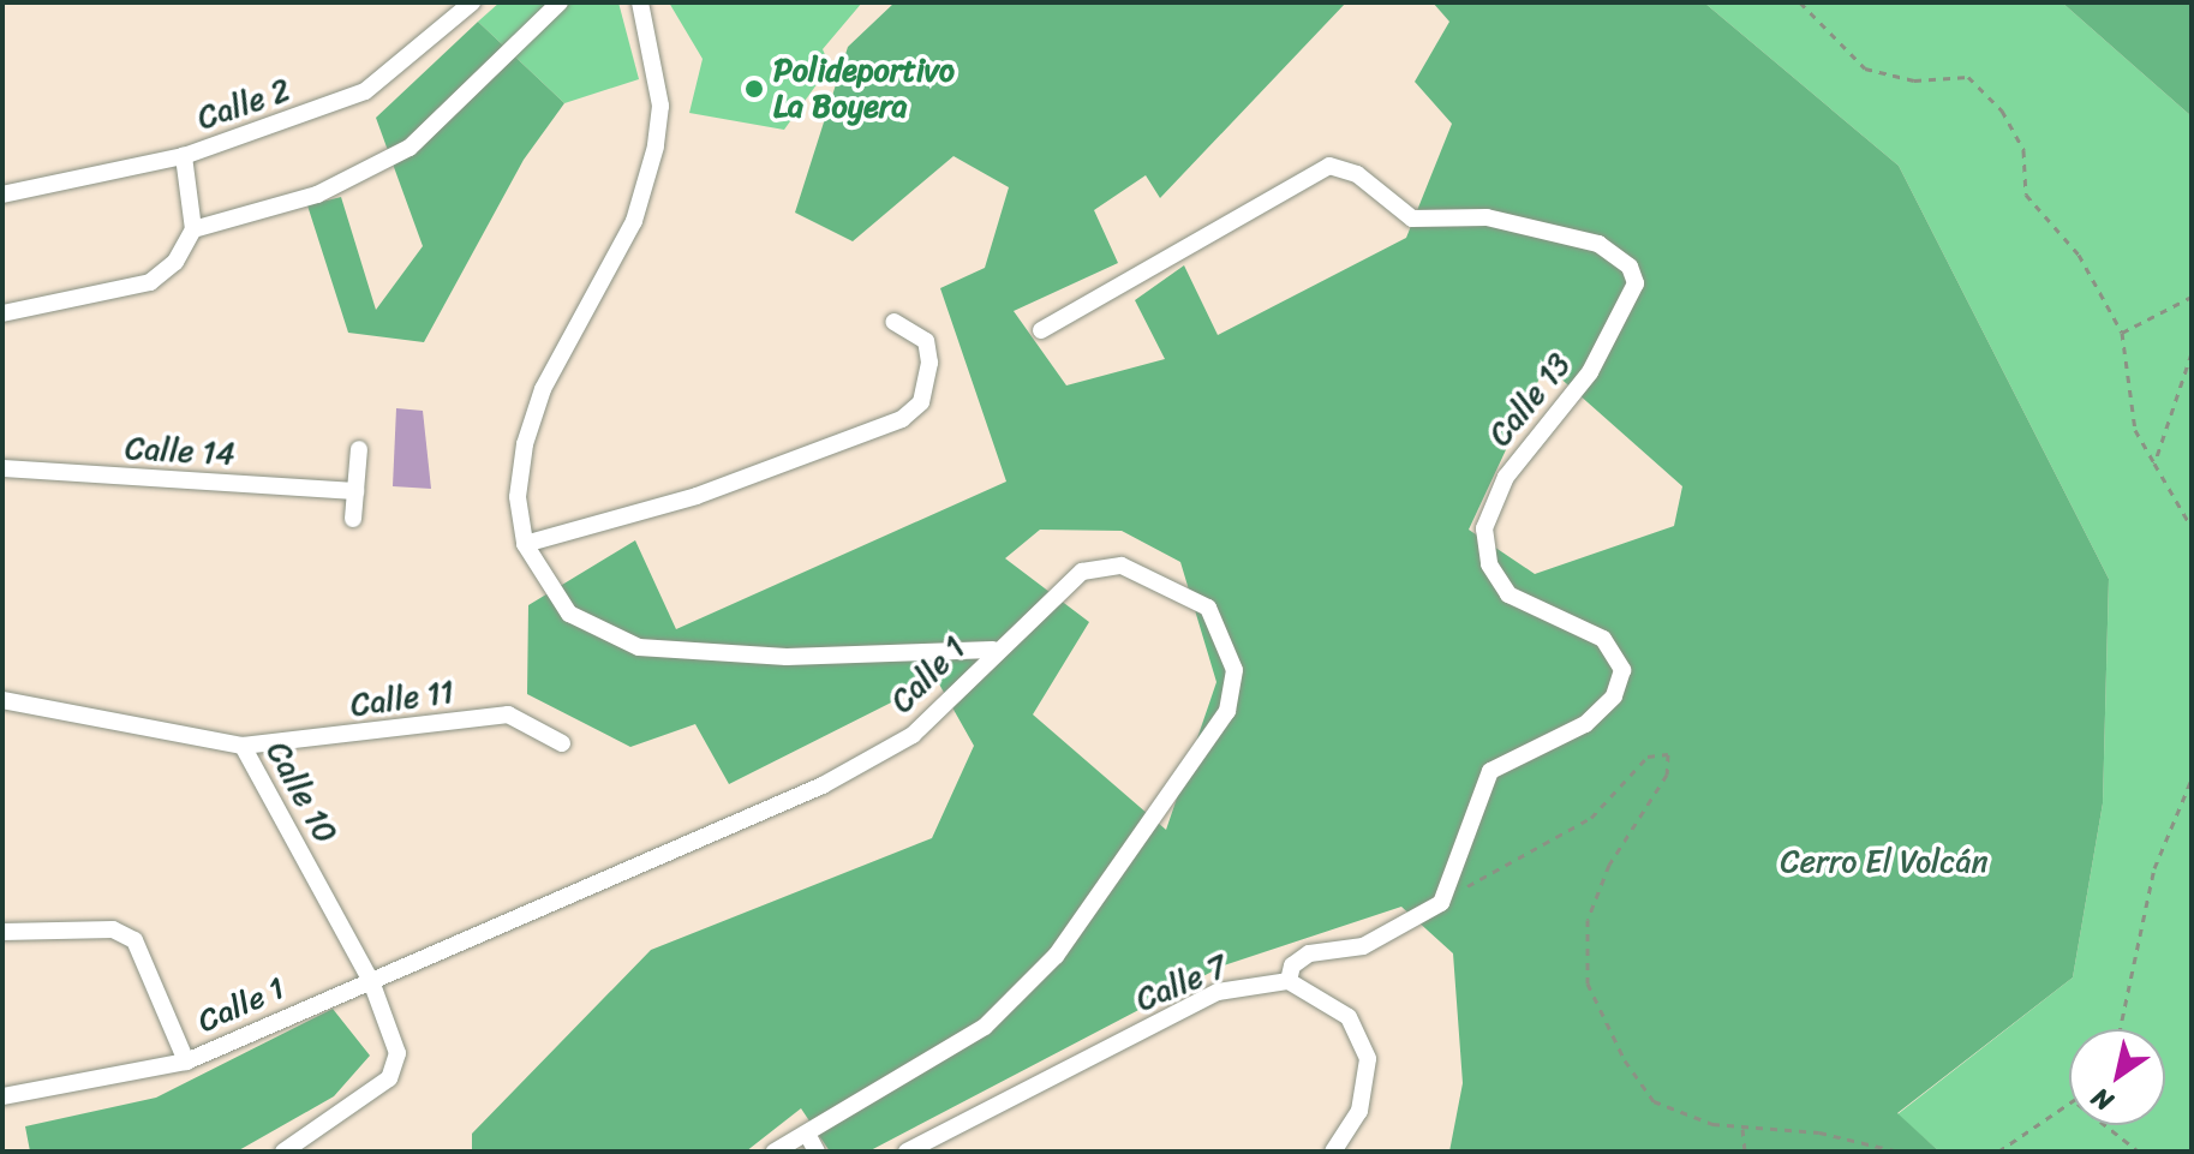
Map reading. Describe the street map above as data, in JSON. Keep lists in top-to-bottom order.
{
  "streets": {
    "street": [
      "Calle 2",
      "Calle 13",
      "Calle 14",
      "Calle 1",
      "Calle 11",
      "Calle 10",
      "Calle 7"
    ]
  },
  "crossings": [
    ["Calle 1", "Calle 10"],
    ["Calle 11", "Calle 10"]
  ],
  "parks": ["Cerro El Volcán"],
  "places": ["Polideportivo La Boyera"],
  "north": "bottom left"
}
